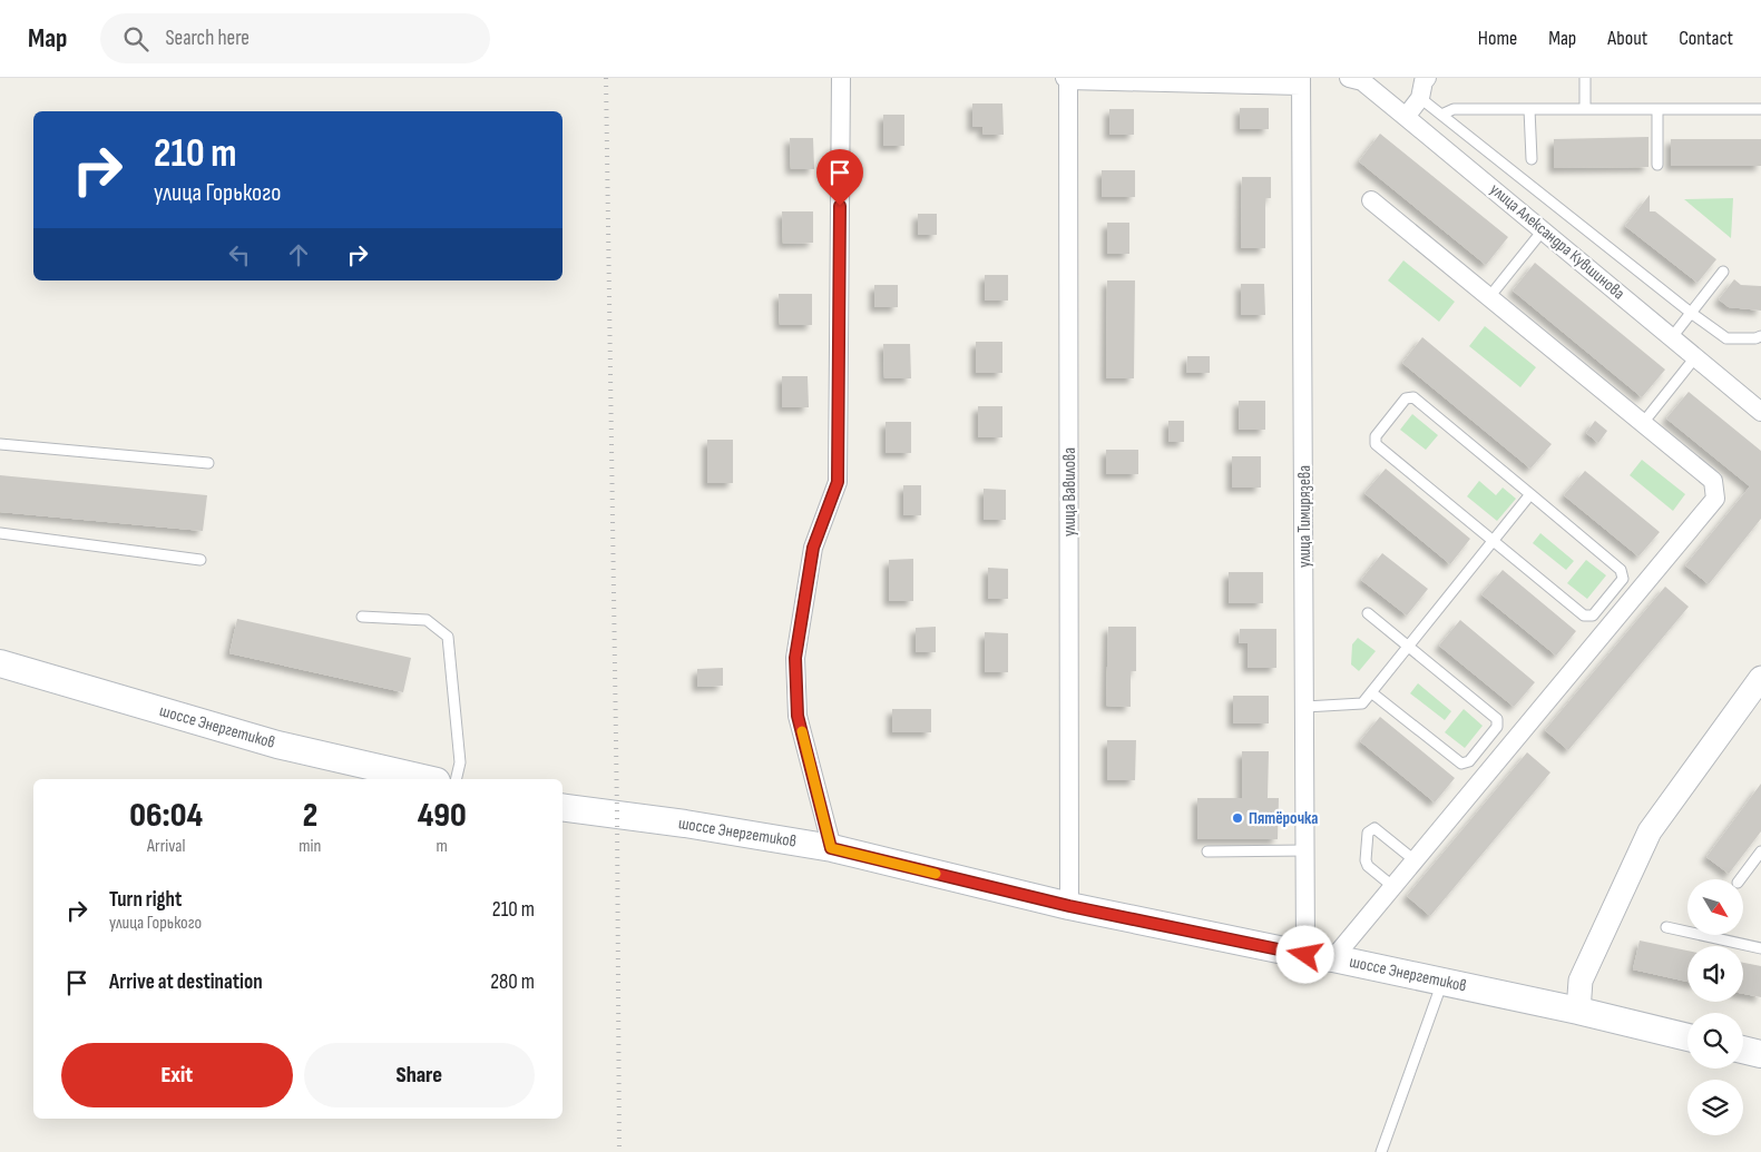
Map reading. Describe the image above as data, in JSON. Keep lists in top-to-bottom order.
{
  "streets": {
    "main road": ["шоссе Энергетиков"],
    "street": ["улица Александра Кувшинова", "улица Вавилова", "улица Тимирязева"]
  },
  "crossings": [
    ["улица Вавилова", "шоссе Энергетиков"],
    ["улица Тимирязева", "шоссе Энергетиков"]
  ],
  "places": ["Пятёрочка"],
  "north": "bottom right",
  "page": {
    "header": "Map",
    "search": "Search here",
    "nav": [
      "Home",
      "Map",
      "About",
      "Contact"
    ],
    "turn": ["210 m", "улица Горького"],
    "eta": [
      "06:04",
      "Arrival",
      "2",
      "min",
      "490",
      "m"
    ],
    "list": [
      {
        "name": "Turn right",
        "note": "улица Горького",
        "value": "210 m"
      },
      {
        "name": "Arrive at destination",
        "value": "280 m"
      }
    ],
    "buttons": ["Exit", "Share"]
  }
}
